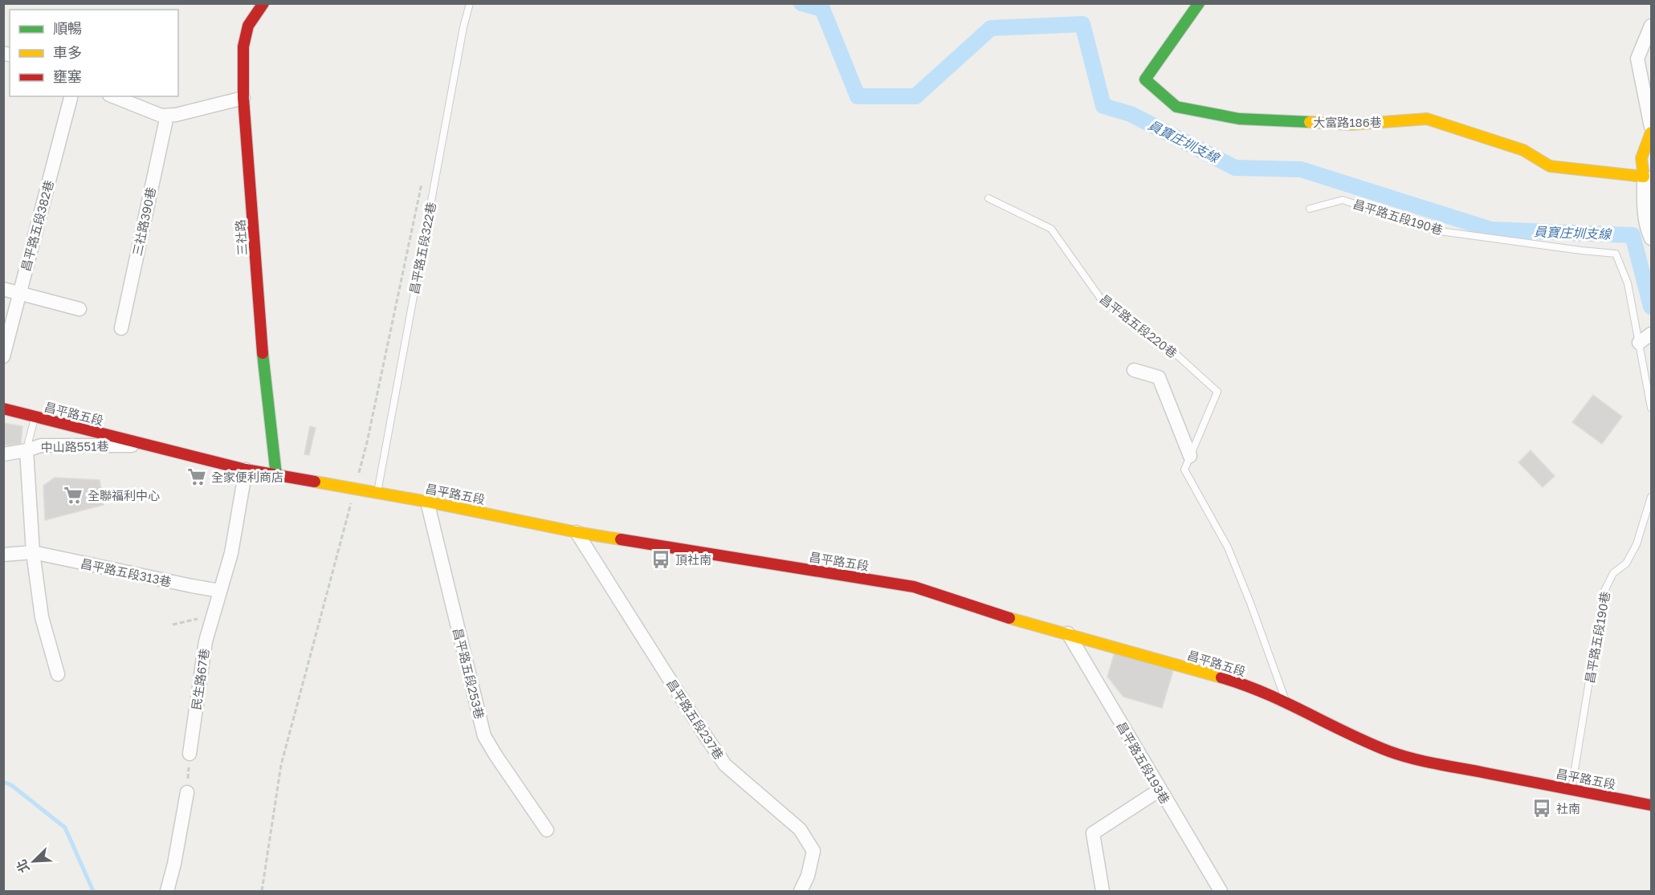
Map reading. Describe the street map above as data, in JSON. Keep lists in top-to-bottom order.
{
  "streets": {
    "street": [
      "大富路186巷",
      "三社路390巷",
      "昌平路五段382巷",
      "三社路",
      "昌平路五段220巷",
      "昌平路五段",
      "中山路551巷",
      "昌平路五段313巷",
      "昌平路五段253巷",
      "民生路67巷",
      "昌平路五段237巷",
      "昌平路五段193巷"
    ],
    "lane": ["昌平路五段190巷", "昌平路五段322巷"]
  },
  "crossings": [
    ["昌平路五段190巷", "昌平路五段"],
    ["三社路", "昌平路五段"],
    ["昌平路五段322巷", "昌平路五段"],
    ["昌平路五段220巷", "昌平路五段"],
    ["昌平路五段", "中山路551巷"],
    ["昌平路五段", "昌平路五段253巷"],
    ["昌平路五段", "民生路67巷"],
    ["昌平路五段", "昌平路五段237巷"],
    ["昌平路五段", "昌平路五段193巷"],
    ["昌平路五段313巷", "民生路67巷"]
  ],
  "water": ["員寶庄圳支線"],
  "places": {
    "supermarket": ["全家便利商店", "全聯福利中心"],
    "bus stop": ["頂社南", "社南"]
  },
  "legend": ["順暢", "車多", "壅塞"],
  "north": "bottom left"
}
